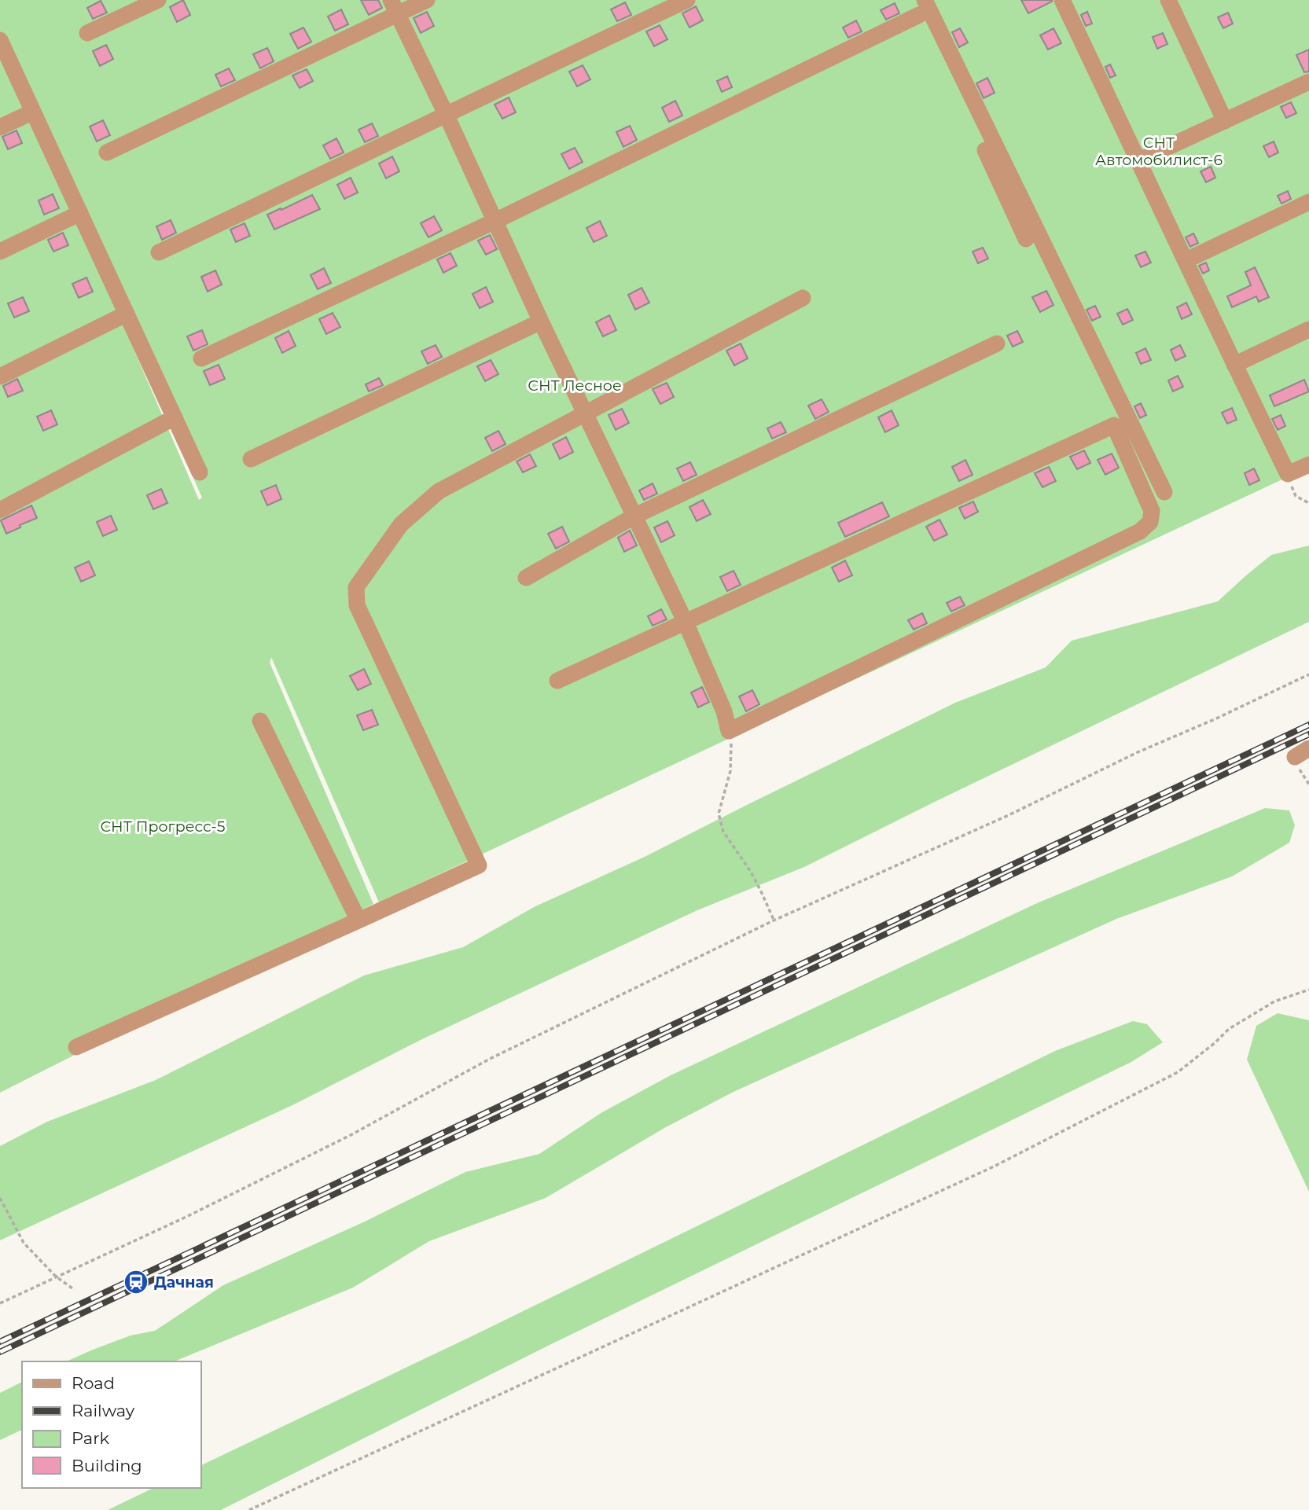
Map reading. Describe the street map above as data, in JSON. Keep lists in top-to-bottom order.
{
  "parks": ["СНТ Автомобилист-6", "СНТ Лесное", "СНТ Прогресс-5"],
  "places": {
    "station": ["Дачная"]
  },
  "legend": [
    "Road",
    "Railway",
    "Park",
    "Building"
  ]
}
